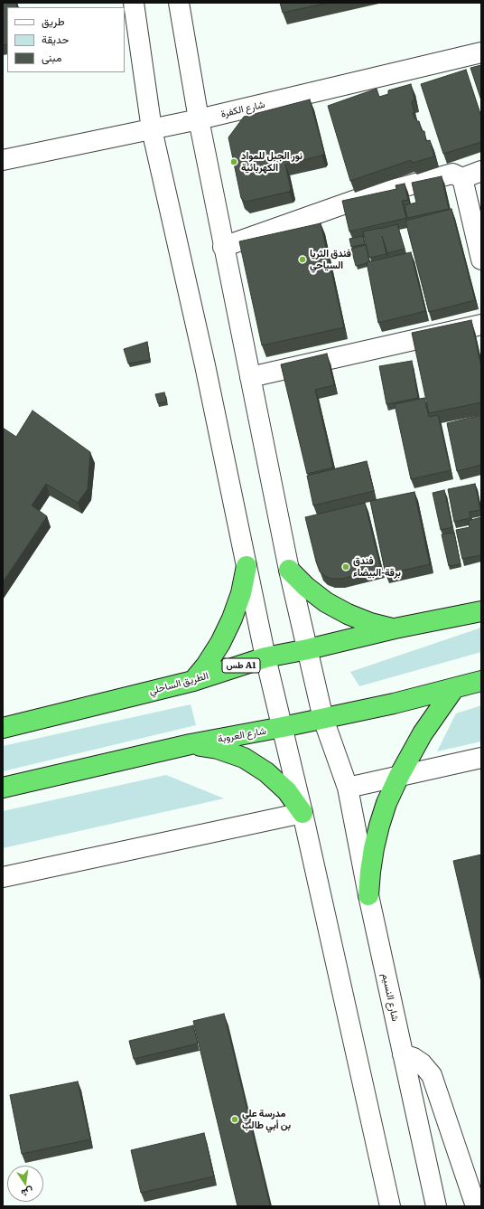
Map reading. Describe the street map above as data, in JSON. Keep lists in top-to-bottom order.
{
  "streets": {
    "highway": ["طس A1", "الطريق الساحلي", "شارع العروبة"],
    "street": ["شارع الكفرة", "شارع النسيم"]
  },
  "crossings": [
    ["شارع الكفرة", "شارع النسيم"],
    ["الطريق الساحلي", "شارع النسيم"],
    ["شارع العروبة", "شارع النسيم"]
  ],
  "places": [
    "نور الجبل للمواد الكهربائية",
    "فندق الثريا السياحي",
    "فندق برقة-البيضاء",
    "مدرسة علي بن أبي طالب"
  ],
  "legend": ["طريق", "حديقة", "مبنى"],
  "north": "bottom"
}
